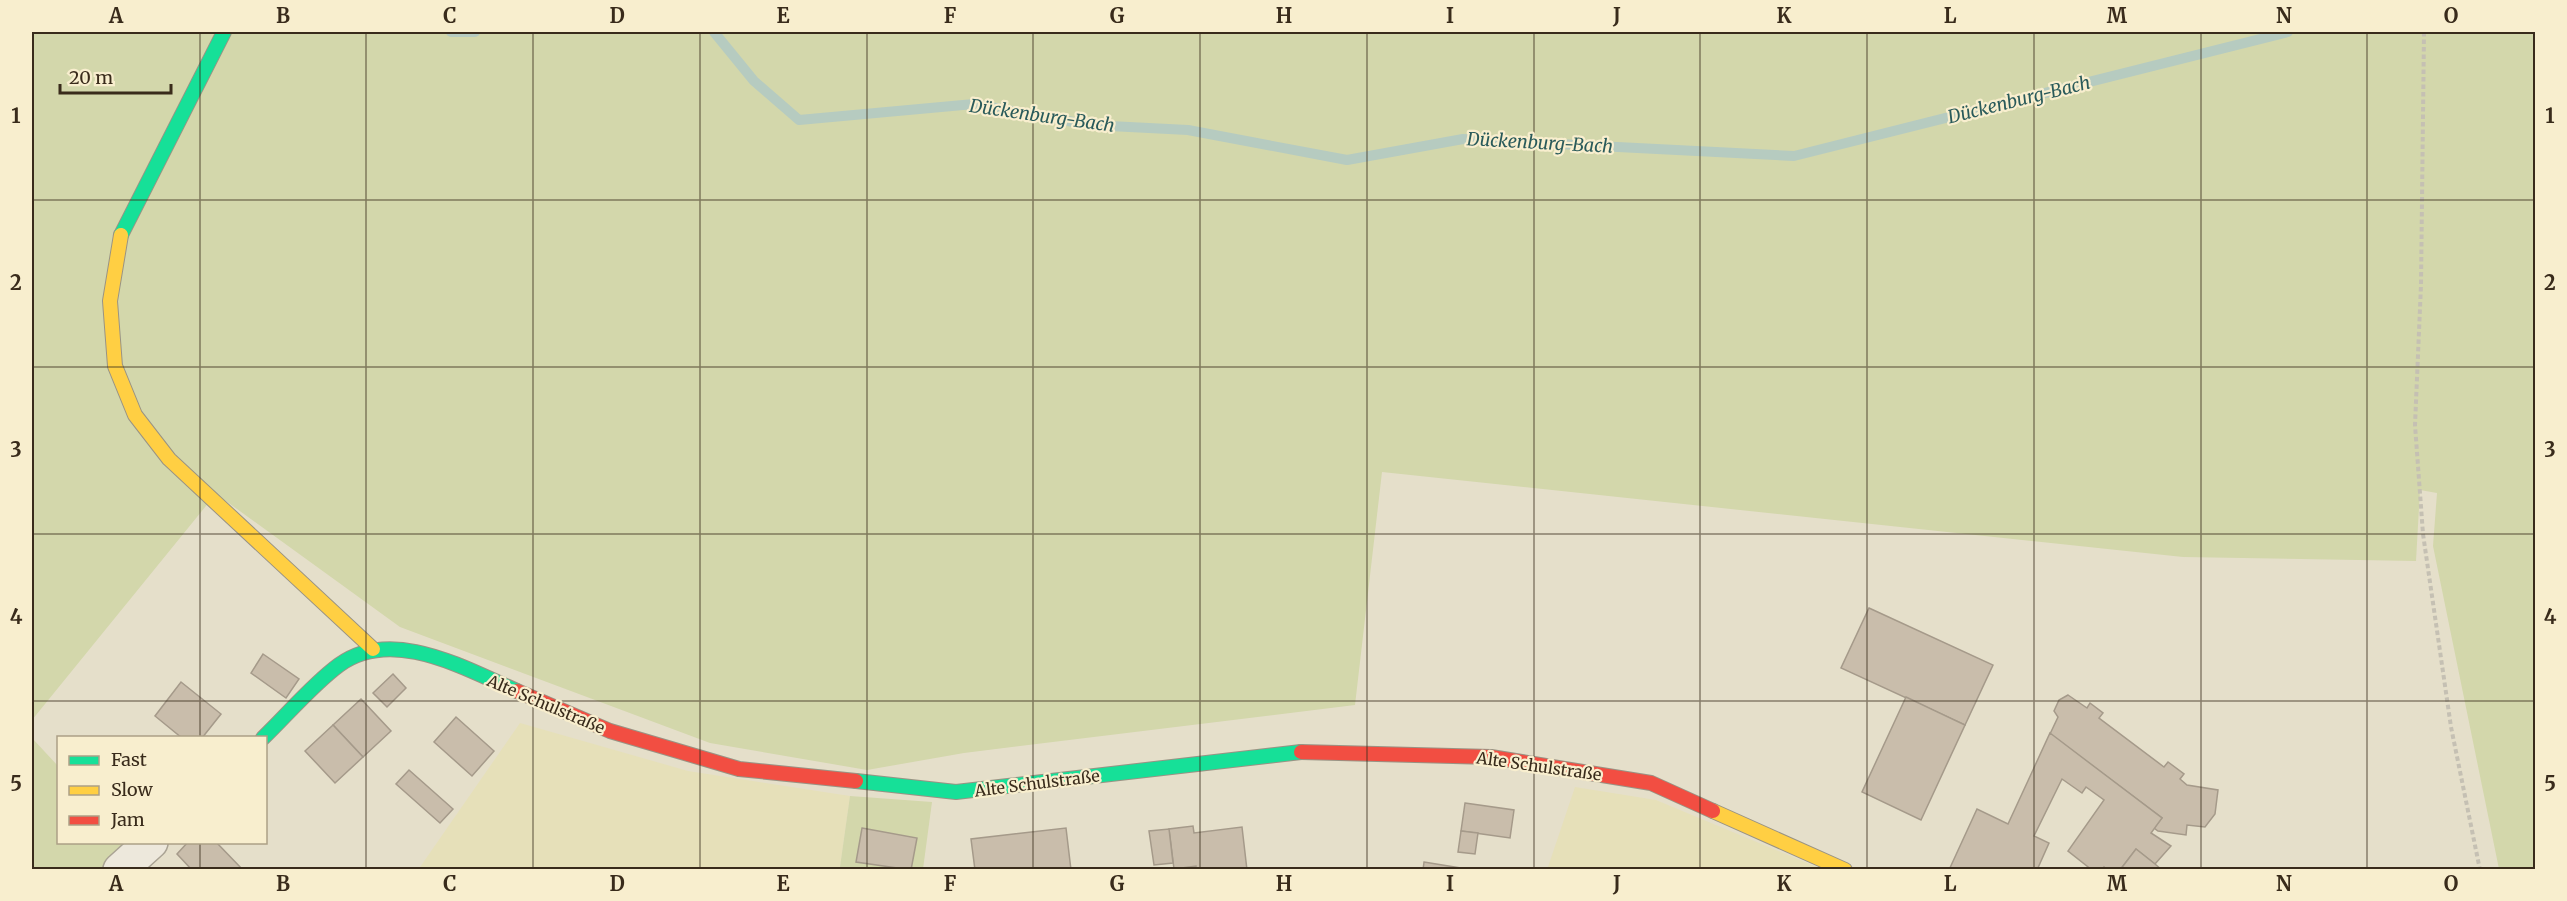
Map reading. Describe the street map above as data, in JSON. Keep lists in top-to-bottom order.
{
  "streets": {
    "street": ["Alte Schulstraße"]
  },
  "water": ["Dückenburg-Bach"],
  "legend": ["Fast", "Slow", "Jam"],
  "scale_bar": "20 m",
  "grid": {
    "columns": [
      "A",
      "B",
      "C",
      "D",
      "E",
      "F",
      "G",
      "H",
      "I",
      "J",
      "K",
      "L",
      "M",
      "N",
      "O"
    ],
    "rows": [
      "1",
      "2",
      "3",
      "4",
      "5"
    ]
  }
}
